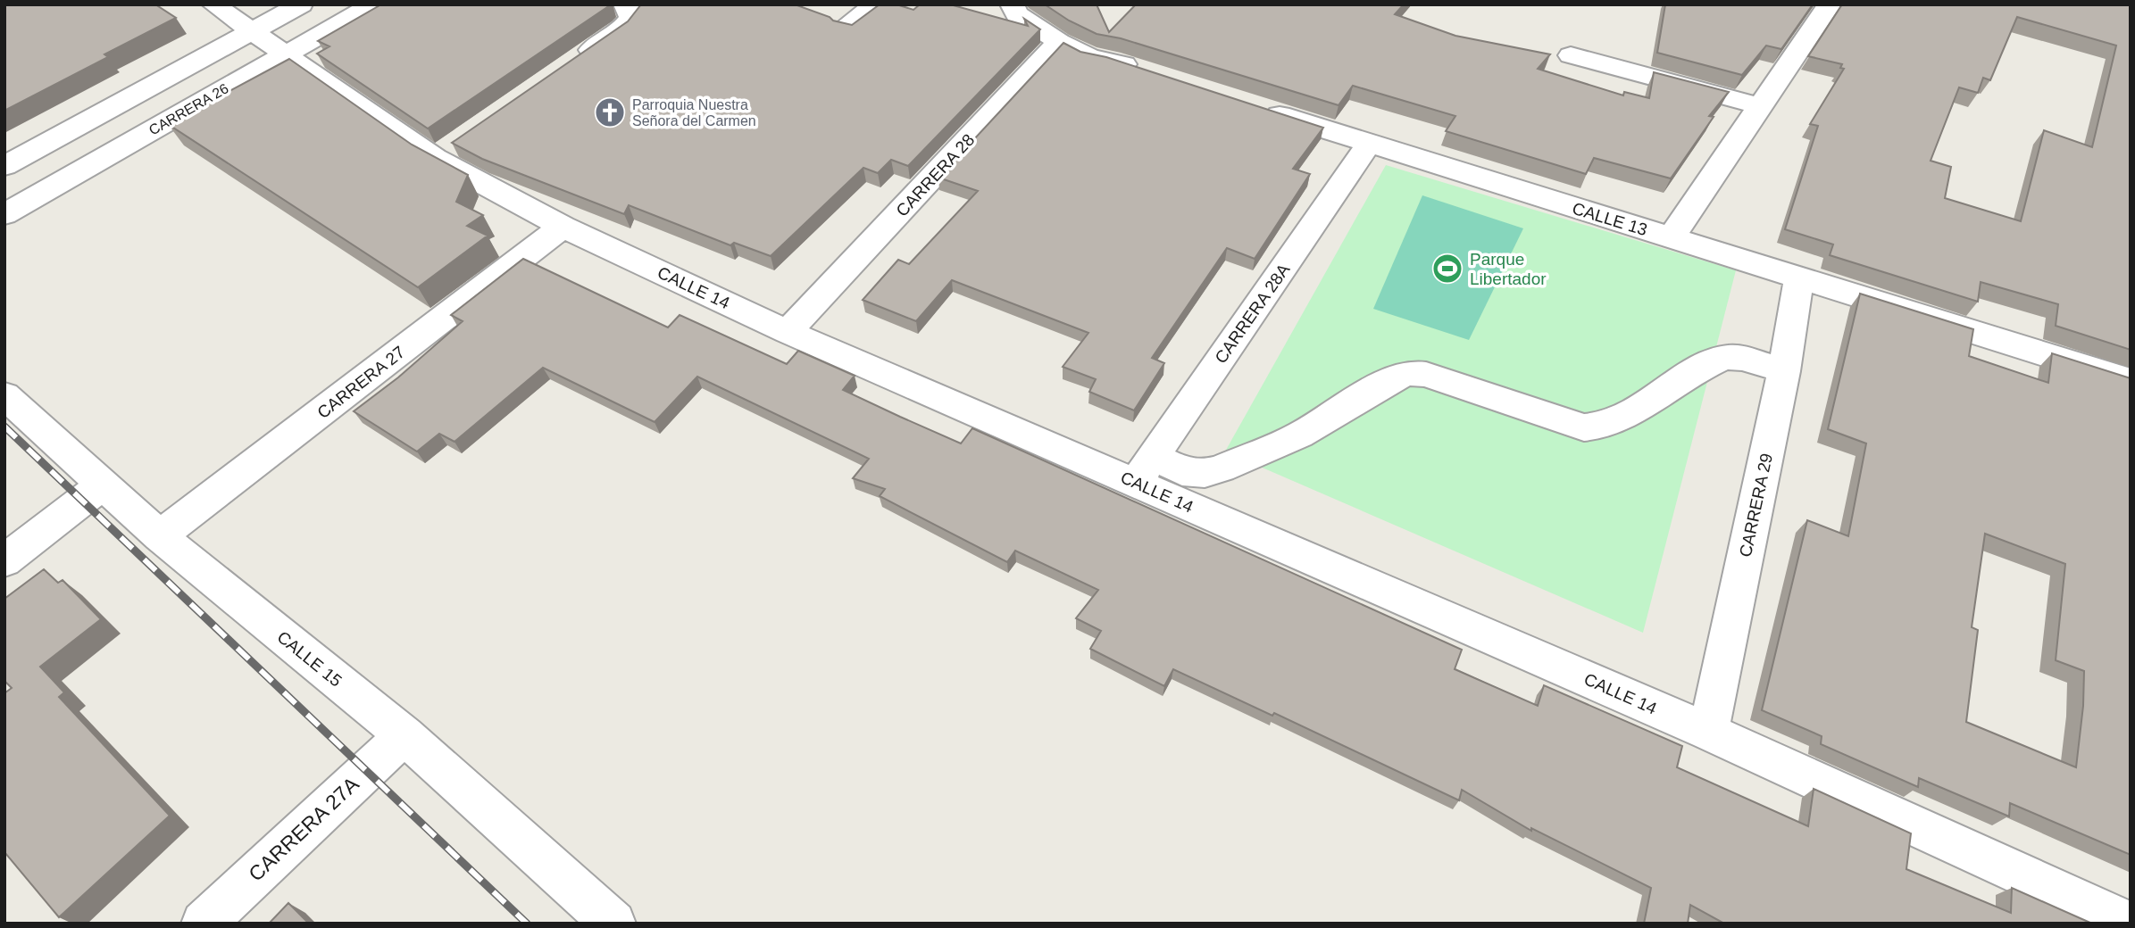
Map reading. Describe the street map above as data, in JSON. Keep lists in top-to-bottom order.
{
  "streets": {
    "street": [
      "CARRERA 26",
      "CARRERA 28",
      "CALLE 13",
      "CALLE 14",
      "CARRERA 28A",
      "CARRERA 27",
      "CARRERA 29",
      "CALLE 15",
      "CARRERA 27A"
    ]
  },
  "crossings": [
    ["CARRERA 26", "CALLE 14"],
    ["CARRERA 28", "CALLE 14"],
    ["CALLE 13", "CARRERA 28A"],
    ["CALLE 13", "CARRERA 29"],
    ["CALLE 14", "CARRERA 28A"],
    ["CALLE 14", "CARRERA 27"],
    ["CALLE 14", "CARRERA 29"],
    ["CARRERA 27", "CALLE 15"],
    ["CALLE 15", "CARRERA 27A"]
  ],
  "places": {
    "church": ["Parroquia Nuestra Señora del Carmen"],
    "sports": ["Parque Libertador"]
  }
}
